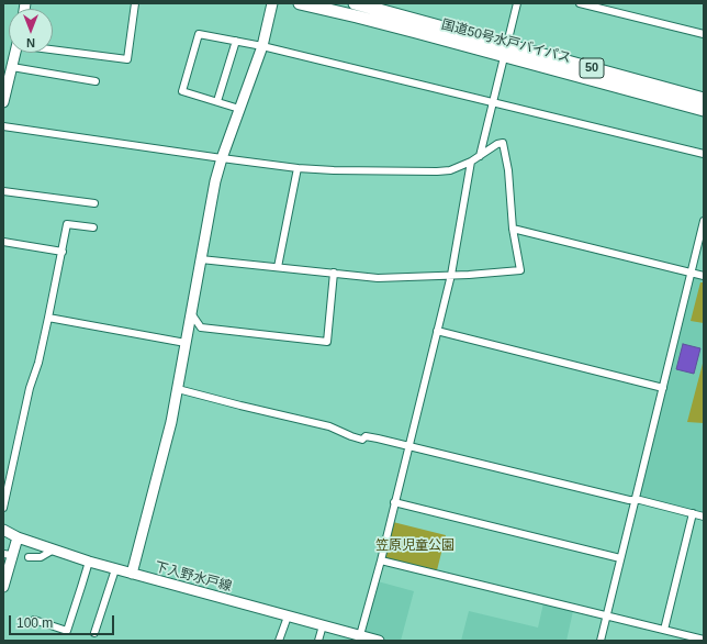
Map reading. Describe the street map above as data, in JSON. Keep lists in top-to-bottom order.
{
  "streets": {
    "highway": ["国道50号水戸バイパス", "50"],
    "street": ["下入野水戸線"]
  },
  "parks": ["笠原児童公園"],
  "scale_bar": "100 m",
  "north": "bottom"
}
